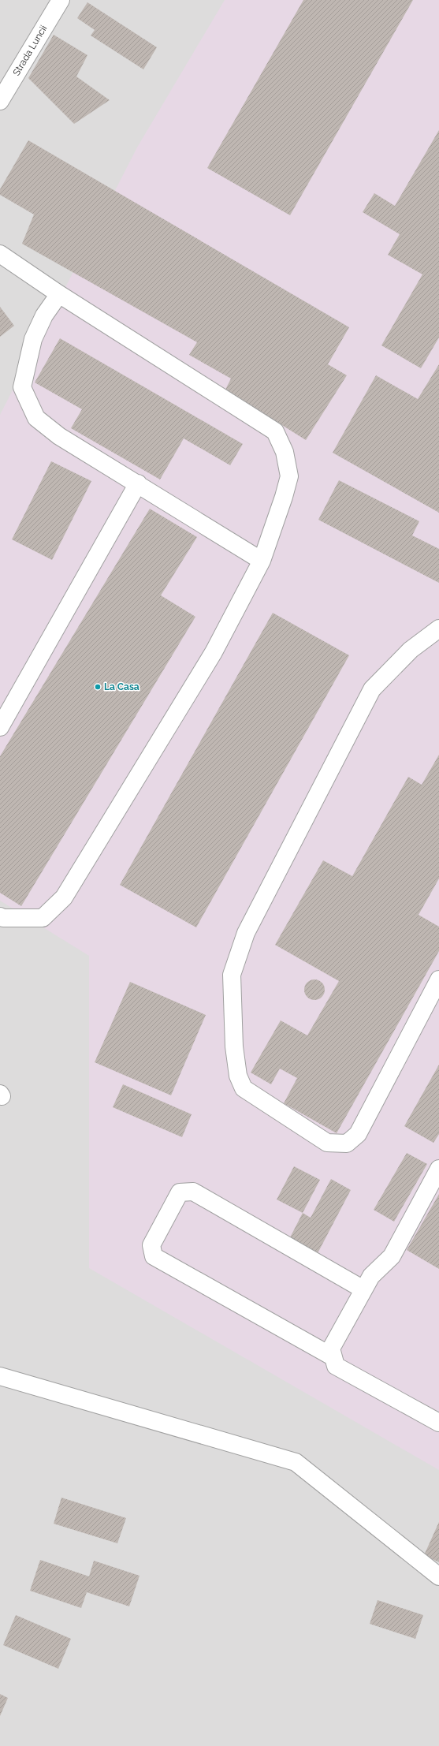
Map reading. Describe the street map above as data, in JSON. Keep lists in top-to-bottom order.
{
  "streets": {
    "street": ["Strada Luncii"]
  },
  "places": ["La Casa"]
}
